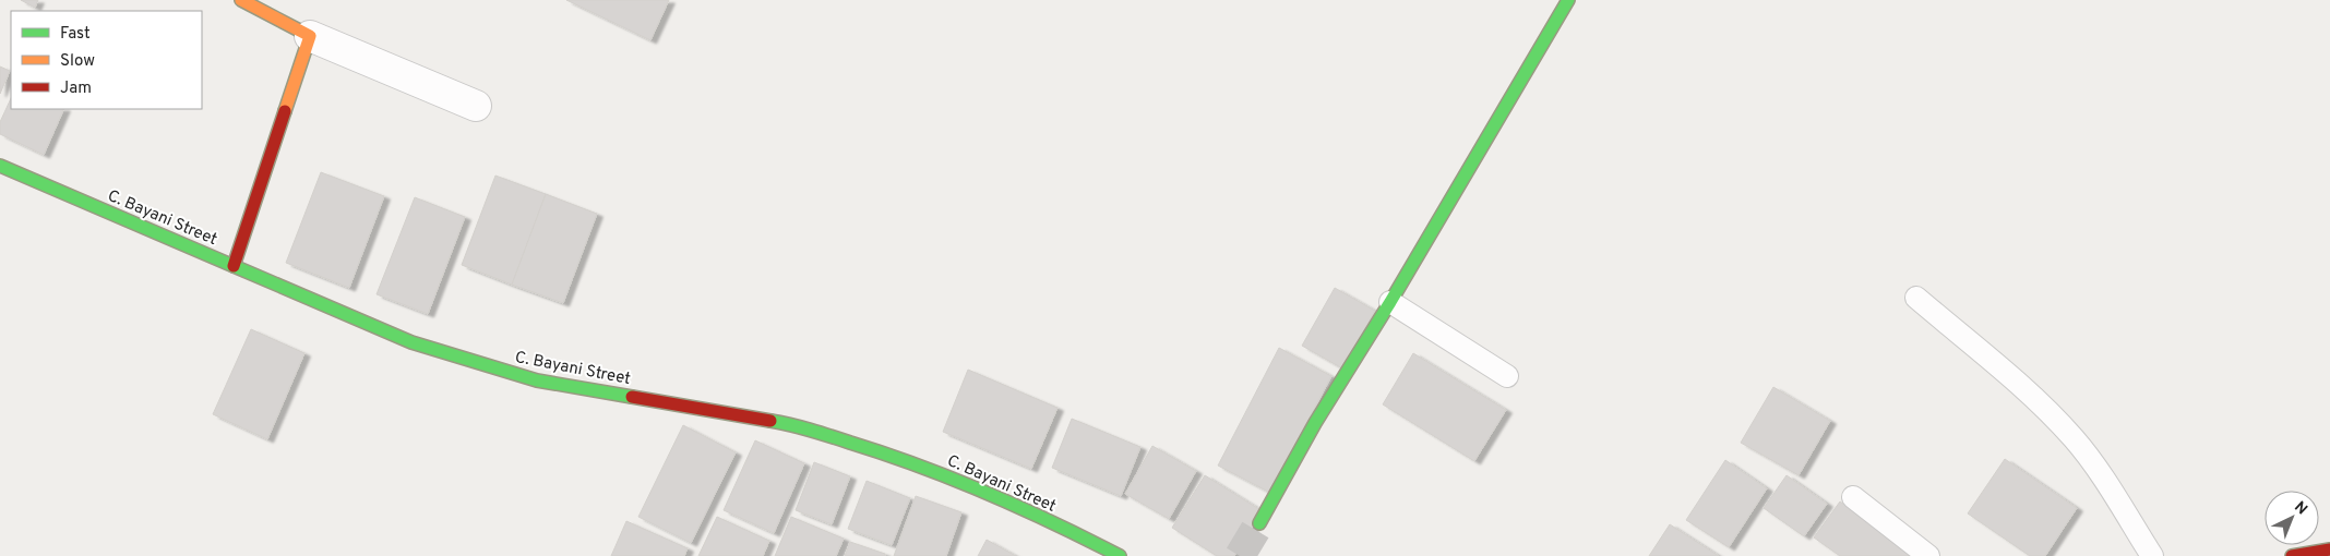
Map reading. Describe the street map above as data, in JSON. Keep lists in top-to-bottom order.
{
  "streets": {
    "street": ["C. Bayani Street"]
  },
  "legend": ["Fast", "Slow", "Jam"],
  "north": "top right"
}
